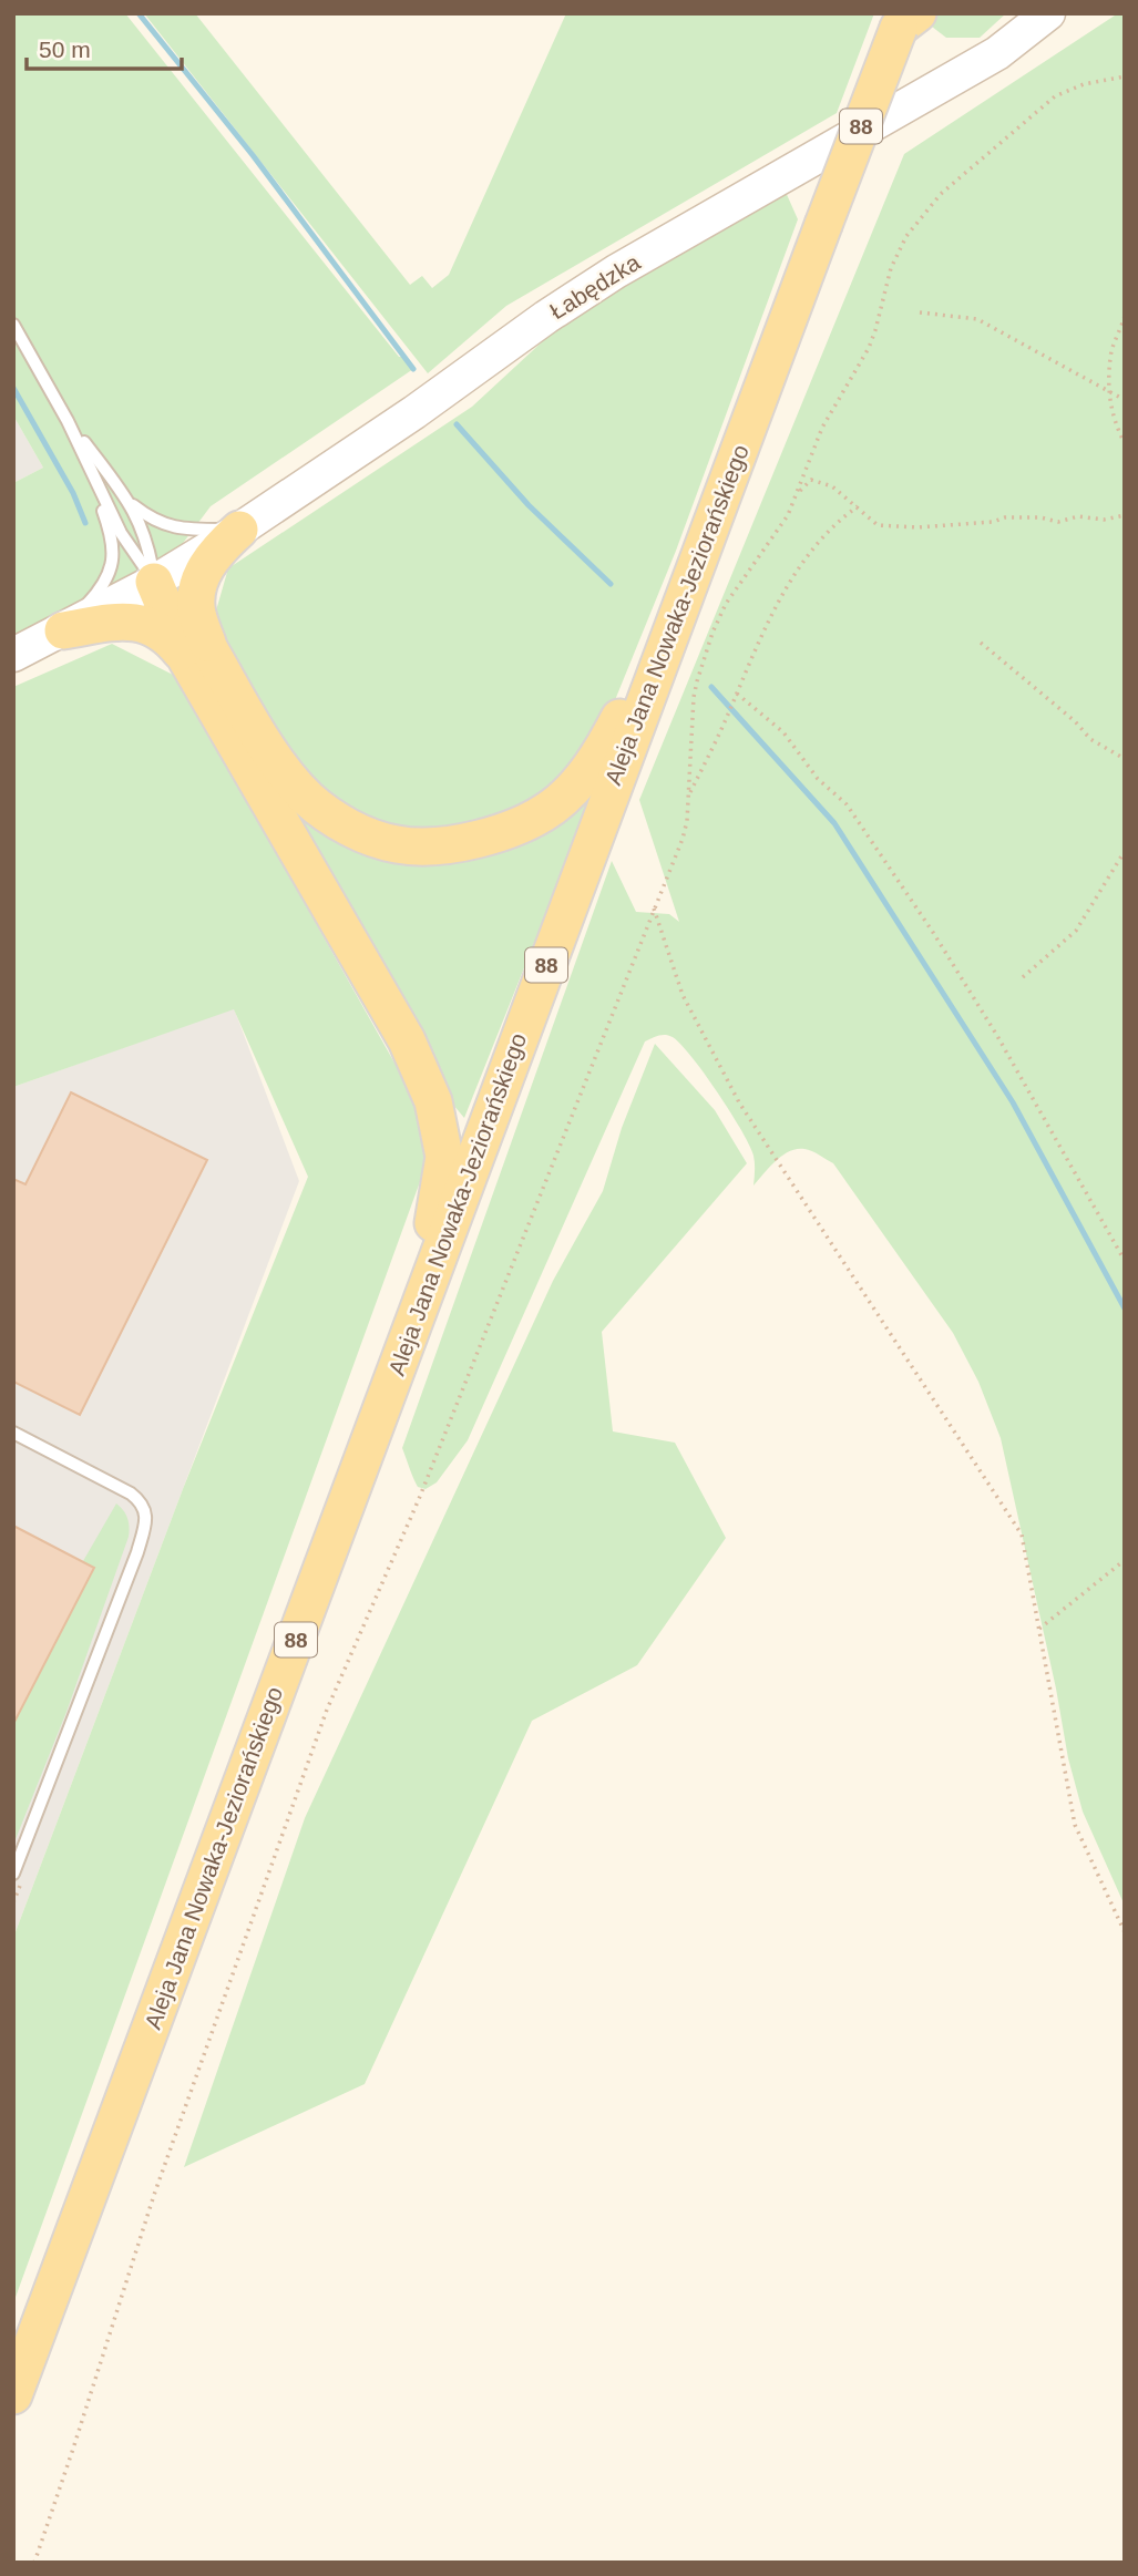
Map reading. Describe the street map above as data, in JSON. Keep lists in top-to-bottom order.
{
  "streets": {
    "main road": ["88", "Aleja Jana Nowaka-Jeziorańskiego"],
    "street": ["Łabędzka"]
  },
  "scale_bar": "50 m"
}
